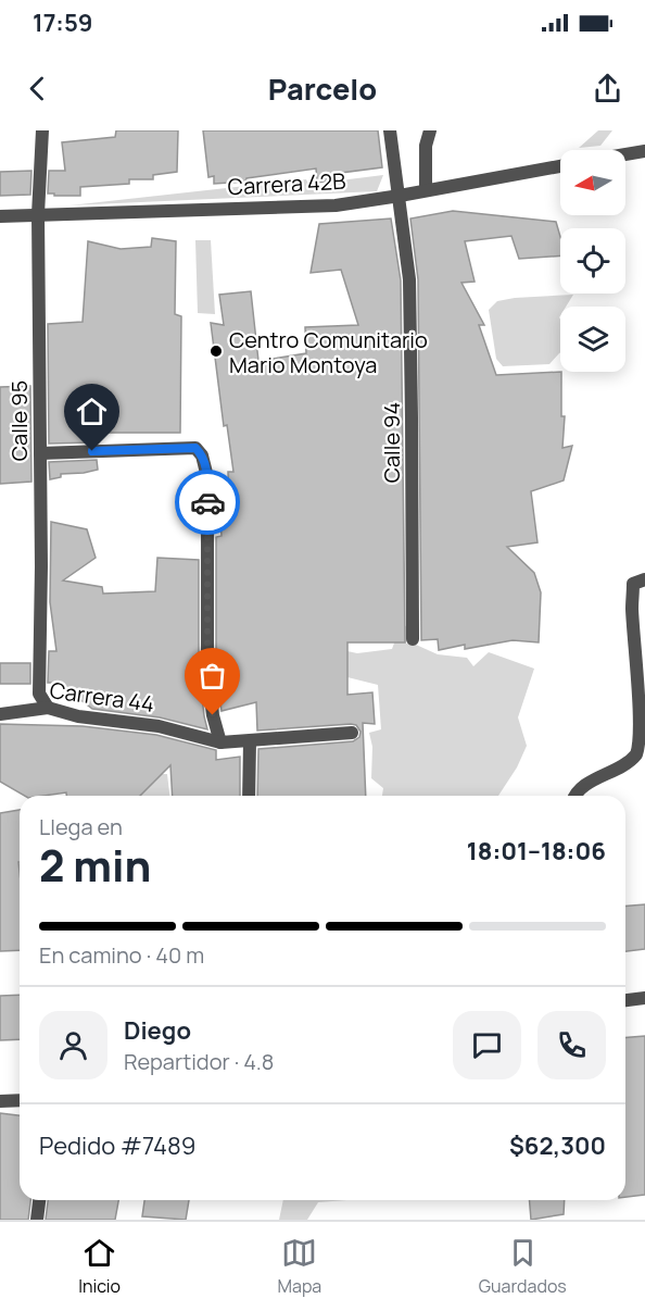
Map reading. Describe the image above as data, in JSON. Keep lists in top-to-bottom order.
{
  "streets": {
    "street": [
      "Carrera 42B",
      "Calle 95",
      "Calle 94",
      "Carrera 44"
    ]
  },
  "crossings": [
    ["Carrera 42B", "Calle 95"],
    ["Carrera 42B", "Calle 94"],
    ["Calle 95", "Carrera 44"]
  ],
  "places": ["Centro Comunitario Mario Montoya"],
  "north": "left",
  "page": {
    "status": "17:59",
    "header": "Parcelo",
    "heading": ["2 min", "Llega en", "18:01–18:06"],
    "panel": [
      "Diego",
      "Repartidor · 4.8",
      "Pedido #7489",
      "$62,300"
    ],
    "bar": "En camino · 40 m",
    "tabs": ["Inicio", "Mapa", "Guardados"]
  }
}
